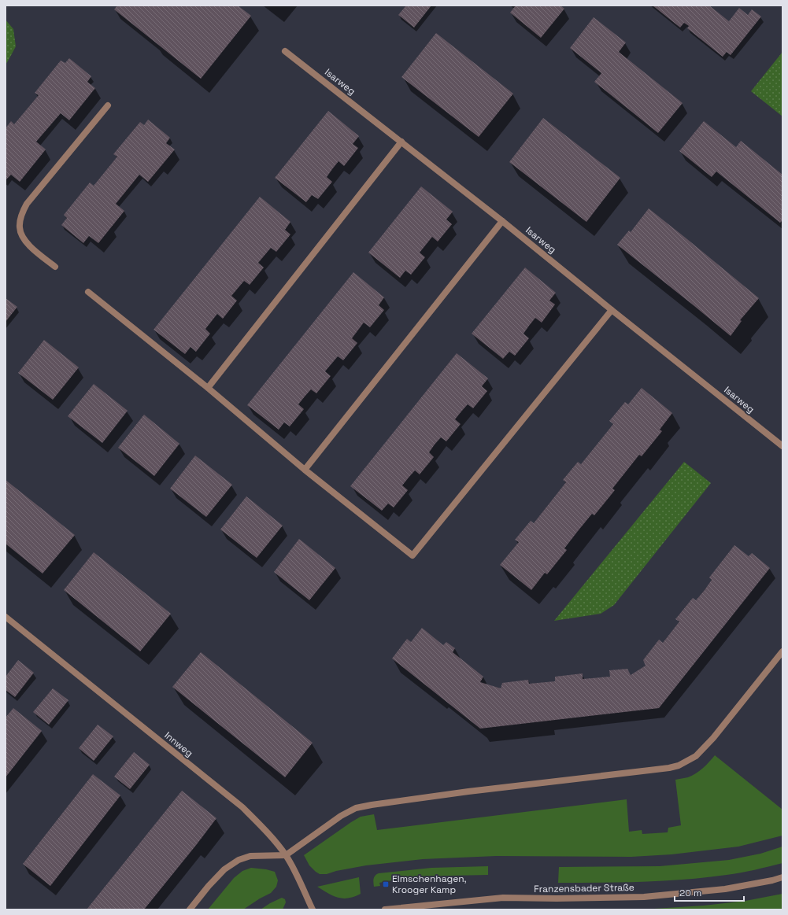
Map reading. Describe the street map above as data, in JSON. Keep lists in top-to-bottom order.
{
  "streets": {
    "street": ["Isarweg", "Innweg", "Franzensbader Straße"]
  },
  "places": {
    "transit": ["Elmschenhagen, Krooger Kamp"]
  },
  "scale_bar": "20 m"
}
